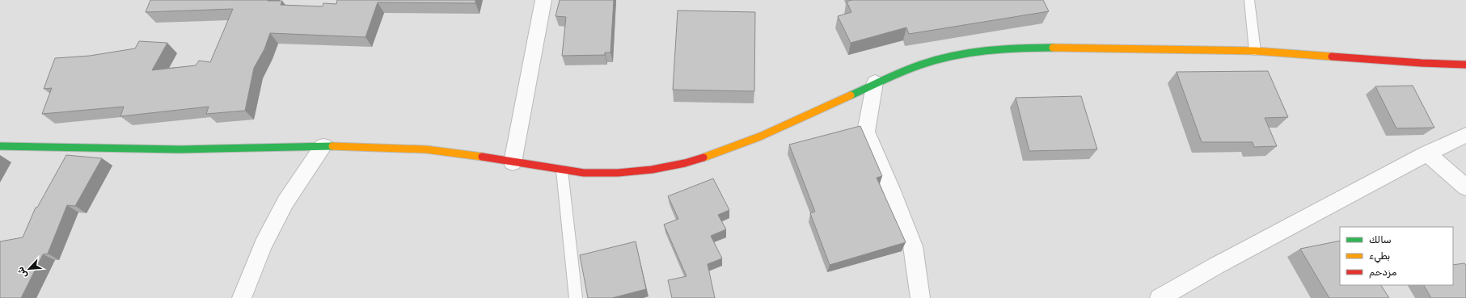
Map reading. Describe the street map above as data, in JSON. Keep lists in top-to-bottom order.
{
  "legend": ["سالك", "بطيء", "مزدحم"],
  "north": "bottom left"
}
